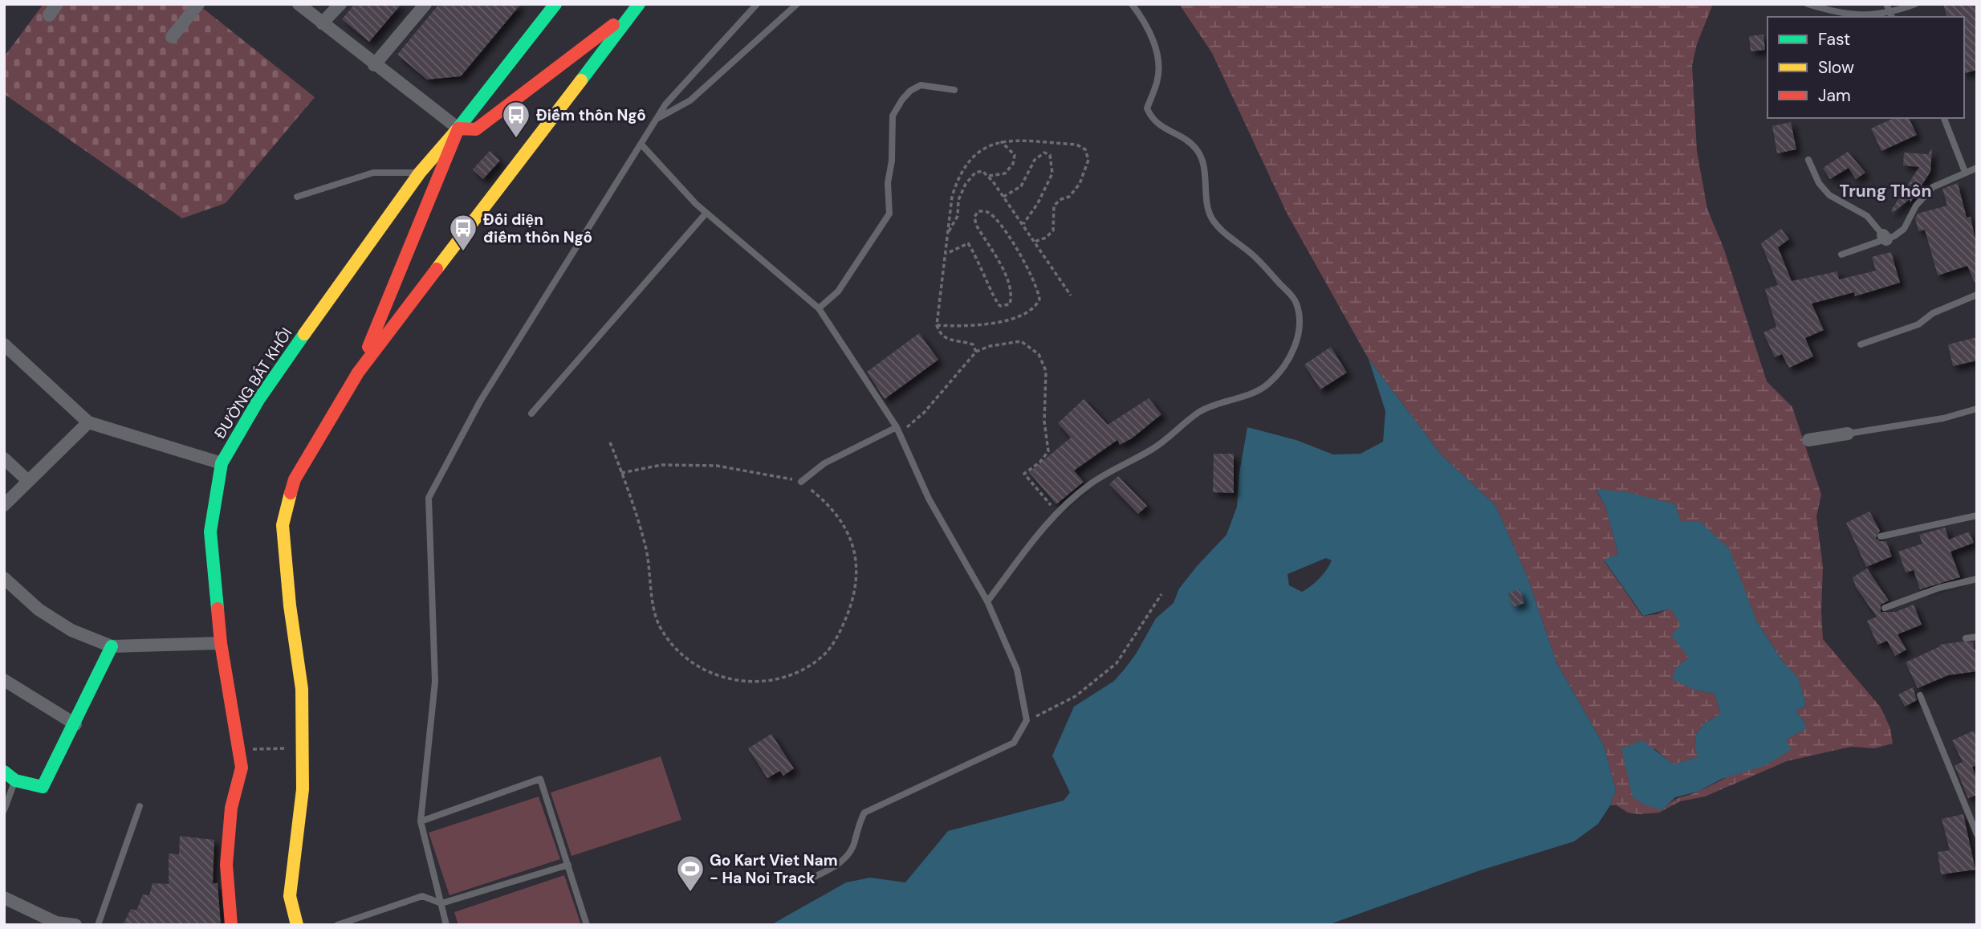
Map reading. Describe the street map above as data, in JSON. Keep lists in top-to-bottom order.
{
  "streets": {
    "main road": ["ĐƯỜNG BÁT KHỐI"]
  },
  "districts": ["Trung Thôn"],
  "places": {
    "bus stop": ["Điếm thôn Ngô", "Đối diện điếm thôn Ngô"],
    "sports": ["Go Kart Viet Nam - Ha Noi Track"]
  },
  "legend": ["Fast", "Slow", "Jam"]
}
